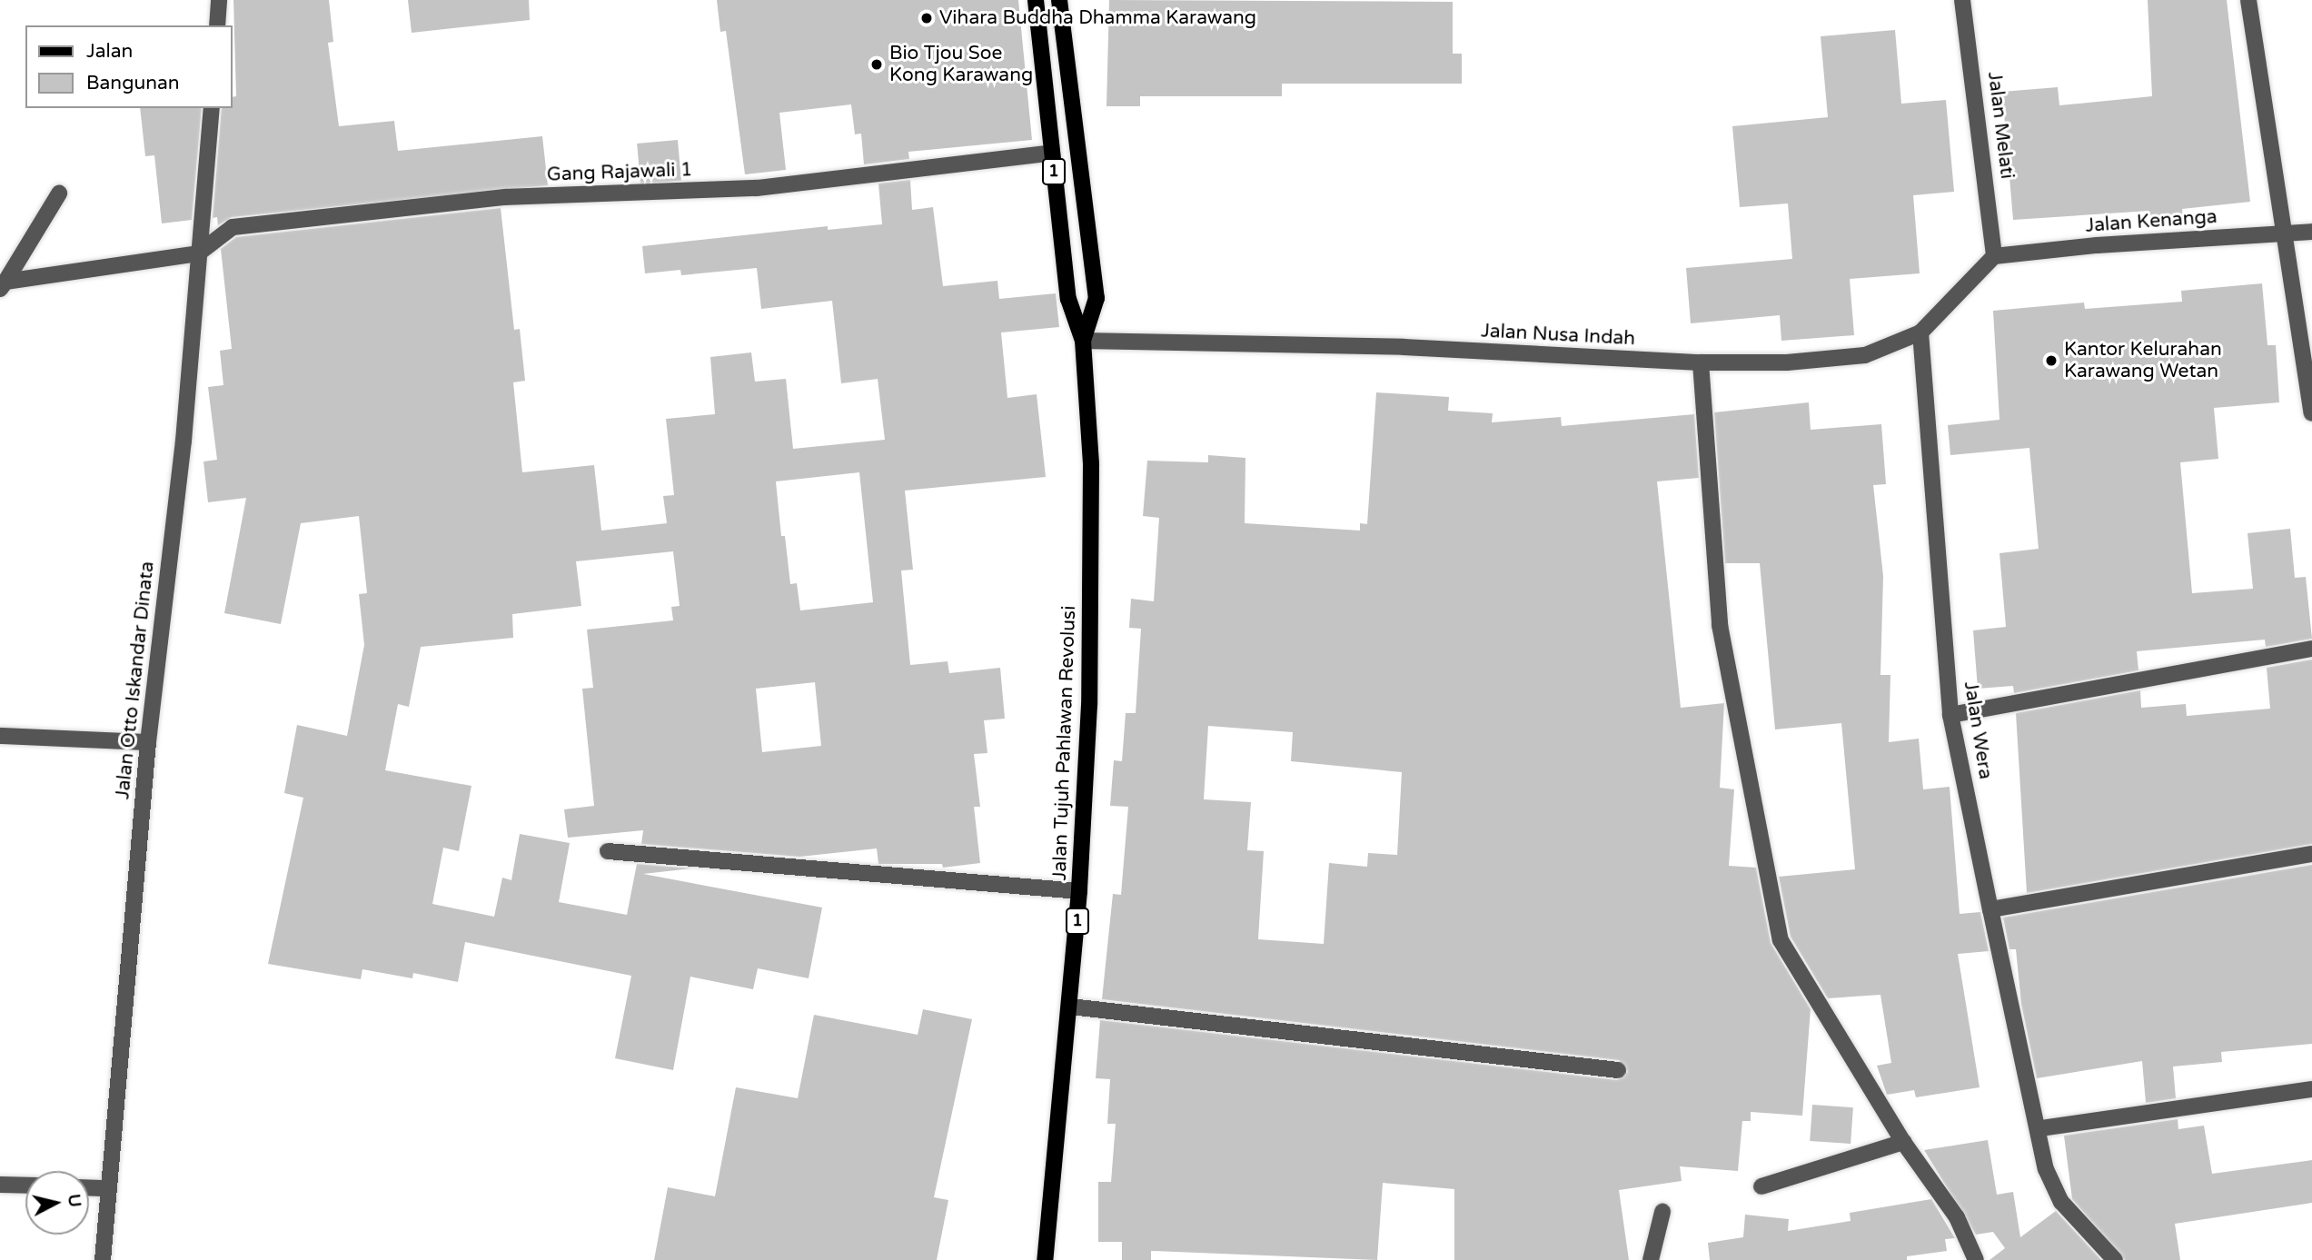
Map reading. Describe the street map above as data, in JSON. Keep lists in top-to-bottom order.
{
  "streets": {
    "main road": ["1", "Jalan Tujuh Pahlawan Revolusi"],
    "street": [
      "Jalan Melati",
      "Gang Rajawali 1",
      "Jalan Kenanga",
      "Jalan Nusa Indah",
      "Jalan Otto Iskandar Dinata",
      "Jalan Wera"
    ]
  },
  "crossings": [
    ["Jalan Melati", "Jalan Kenanga"],
    ["Jalan Melati", "Jalan Nusa Indah"],
    ["Gang Rajawali 1", "Jalan Otto Iskandar Dinata"],
    ["Gang Rajawali 1", "Jalan Tujuh Pahlawan Revolusi"],
    ["Jalan Kenanga", "Jalan Nusa Indah"],
    ["Jalan Nusa Indah", "Jalan Wera"],
    ["Jalan Nusa Indah", "Jalan Tujuh Pahlawan Revolusi"]
  ],
  "places": ["Vihara Buddha Dhamma Karawang", "Bio Tjou Soe Kong Karawang", "Kantor Kelurahan Karawang Wetan"],
  "legend": ["Jalan", "Bangunan"],
  "north": "right"
}
